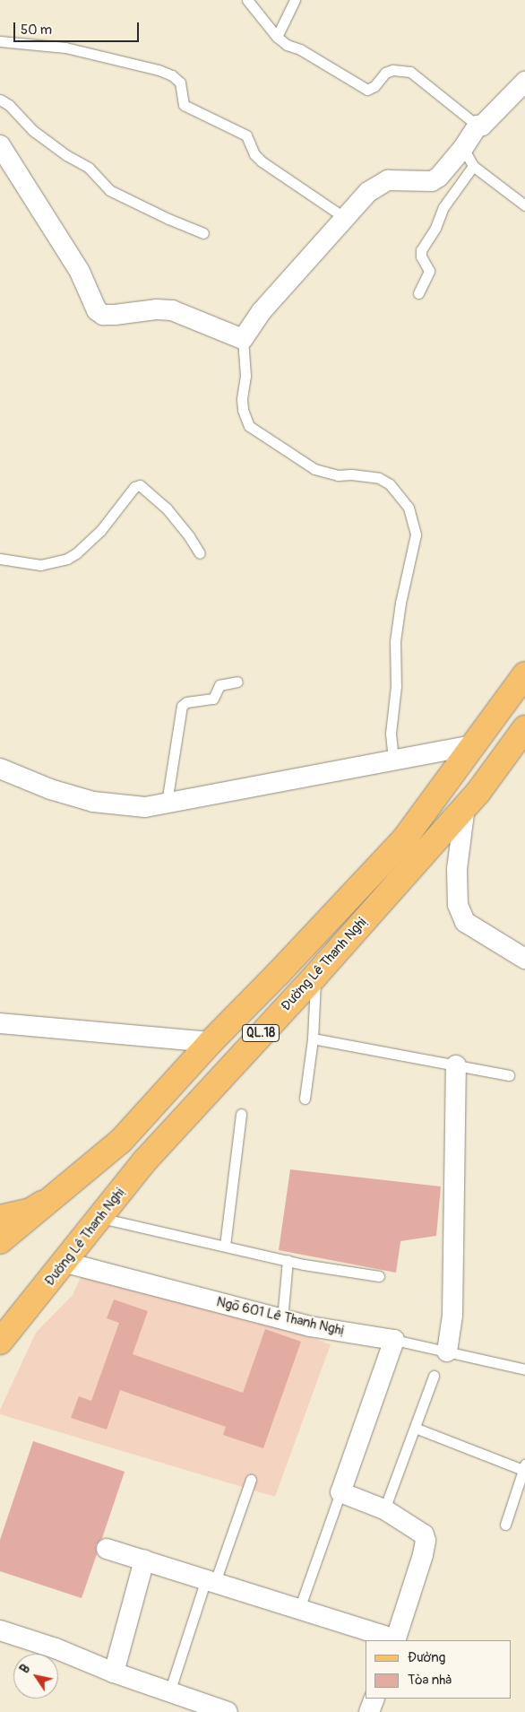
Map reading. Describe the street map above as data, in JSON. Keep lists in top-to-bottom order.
{
  "streets": {
    "main road": ["Đường Lê Thanh Nghị", "QL.18"],
    "street": ["Ngõ 601 Lê Thanh Nghị"]
  },
  "crossings": [
    ["Đường Lê Thanh Nghị", "Ngõ 601 Lê Thanh Nghị"]
  ],
  "legend": ["Đường", "Tòa nhà"],
  "scale_bar": "50 m",
  "north": "top left"
}
